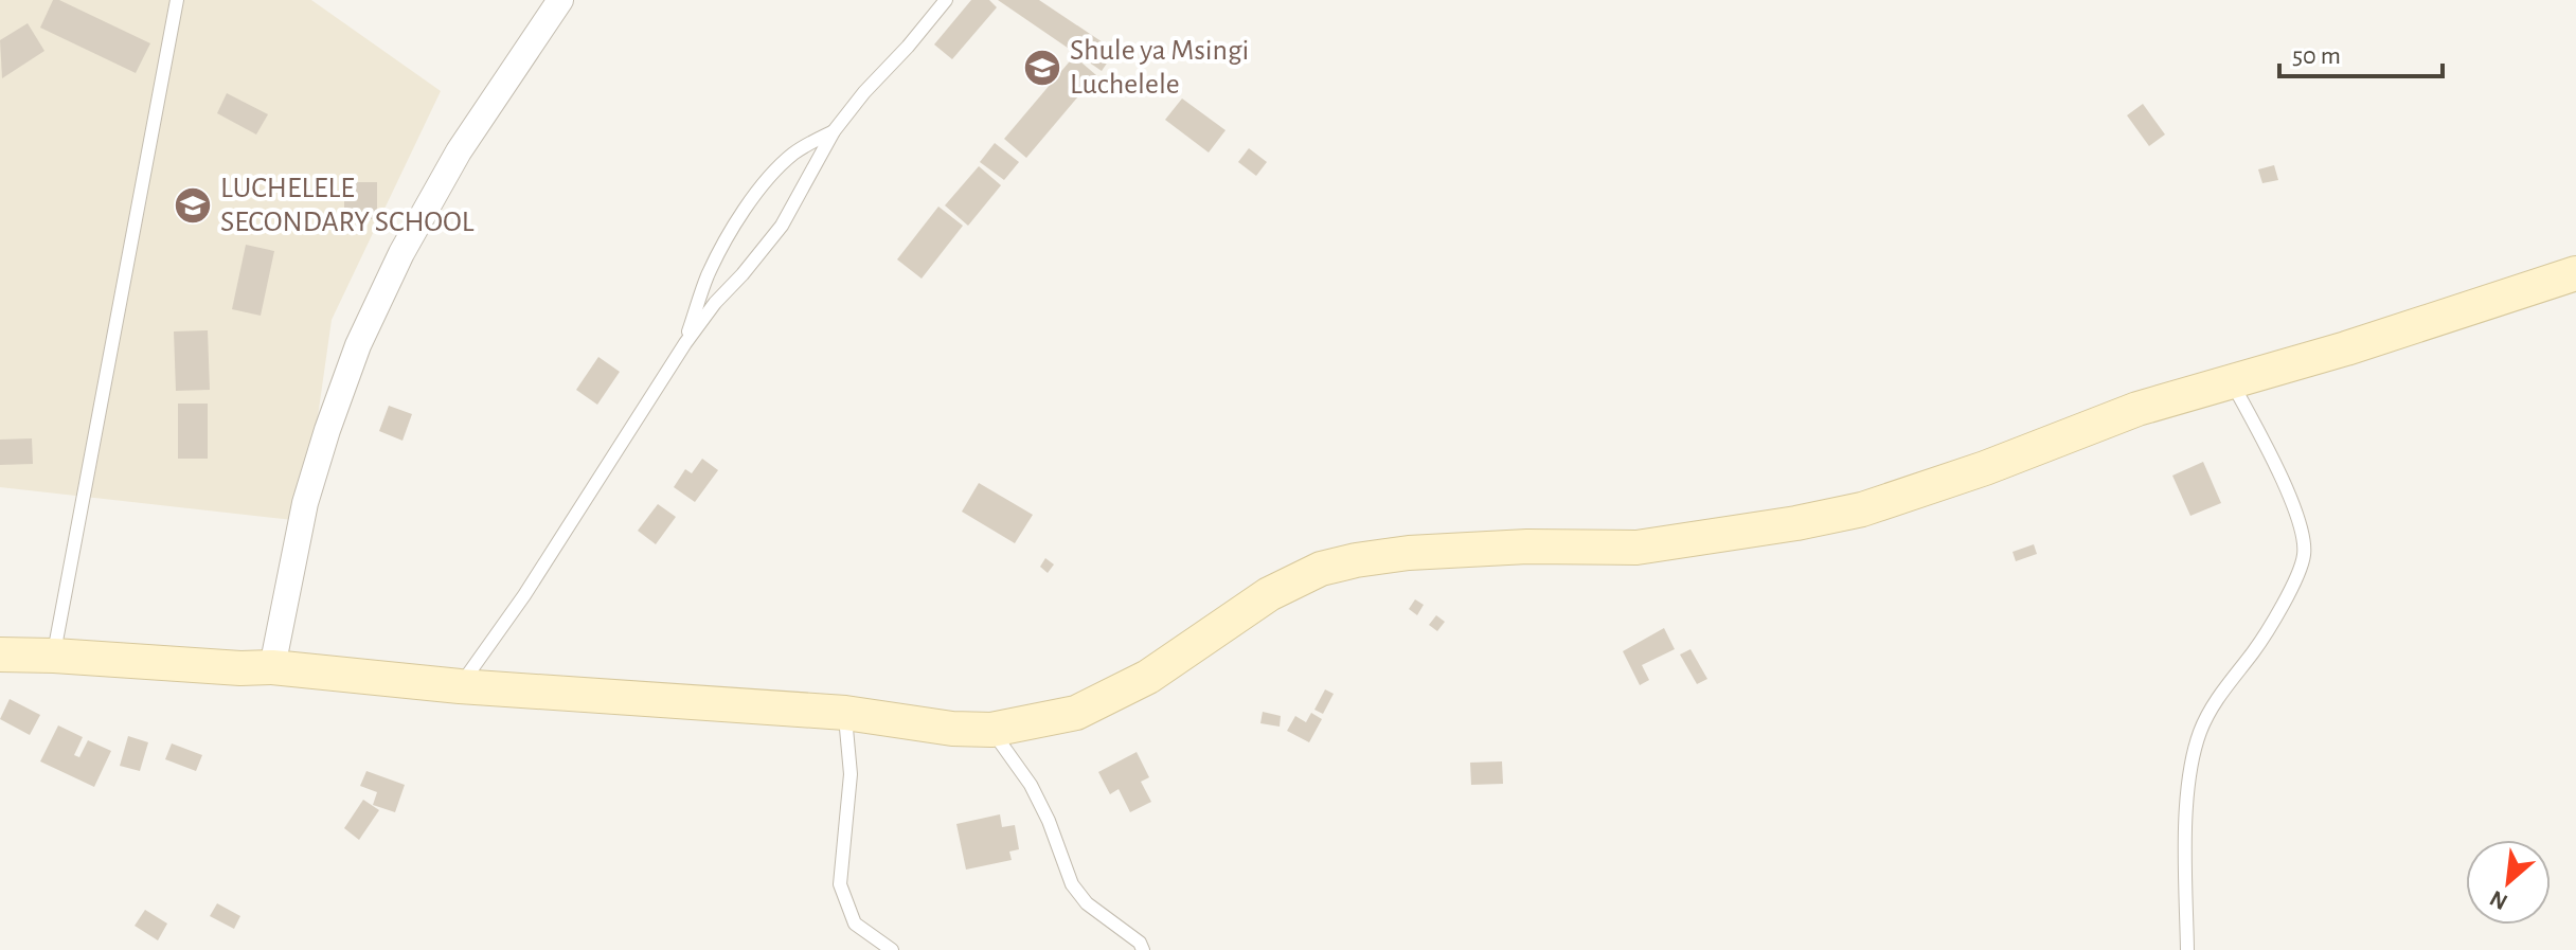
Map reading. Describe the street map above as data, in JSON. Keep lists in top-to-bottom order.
{
  "places": {
    "school or university": ["Shule ya Msingi Luchelele", "LUCHELELE SECONDARY SCHOOL"]
  },
  "scale_bar": "50 m",
  "north": "bottom left"
}
